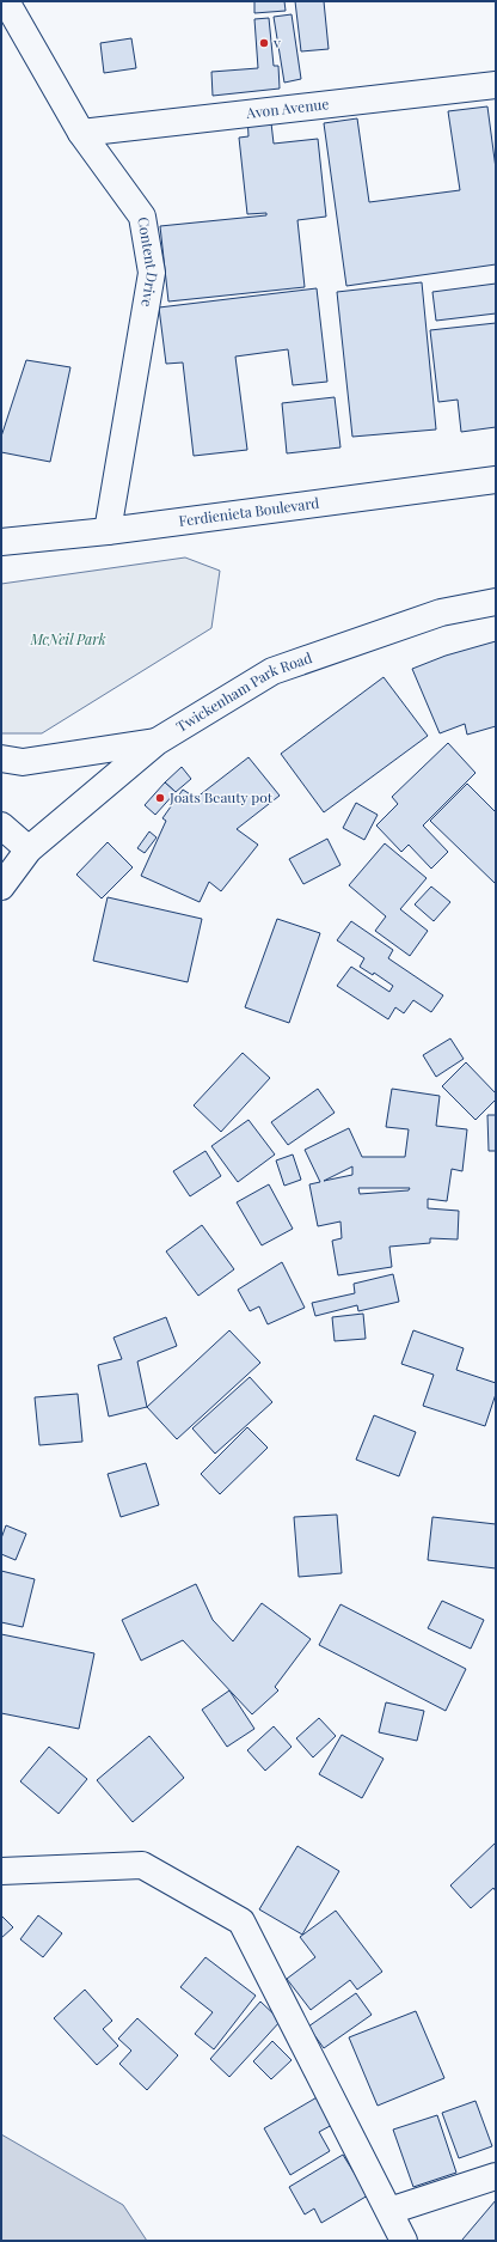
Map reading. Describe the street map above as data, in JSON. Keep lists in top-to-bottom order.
{
  "streets": {
    "street": [
      "Avon Avenue",
      "Content Drive",
      "Ferdienieta Boulevard",
      "Twickenham Park Road"
    ]
  },
  "crossings": [
    ["Avon Avenue", "Content Drive"],
    ["Content Drive", "Ferdienieta Boulevard"]
  ],
  "parks": ["McNeil Park"],
  "places": ["v", "Joats Beauty pot"]
}
